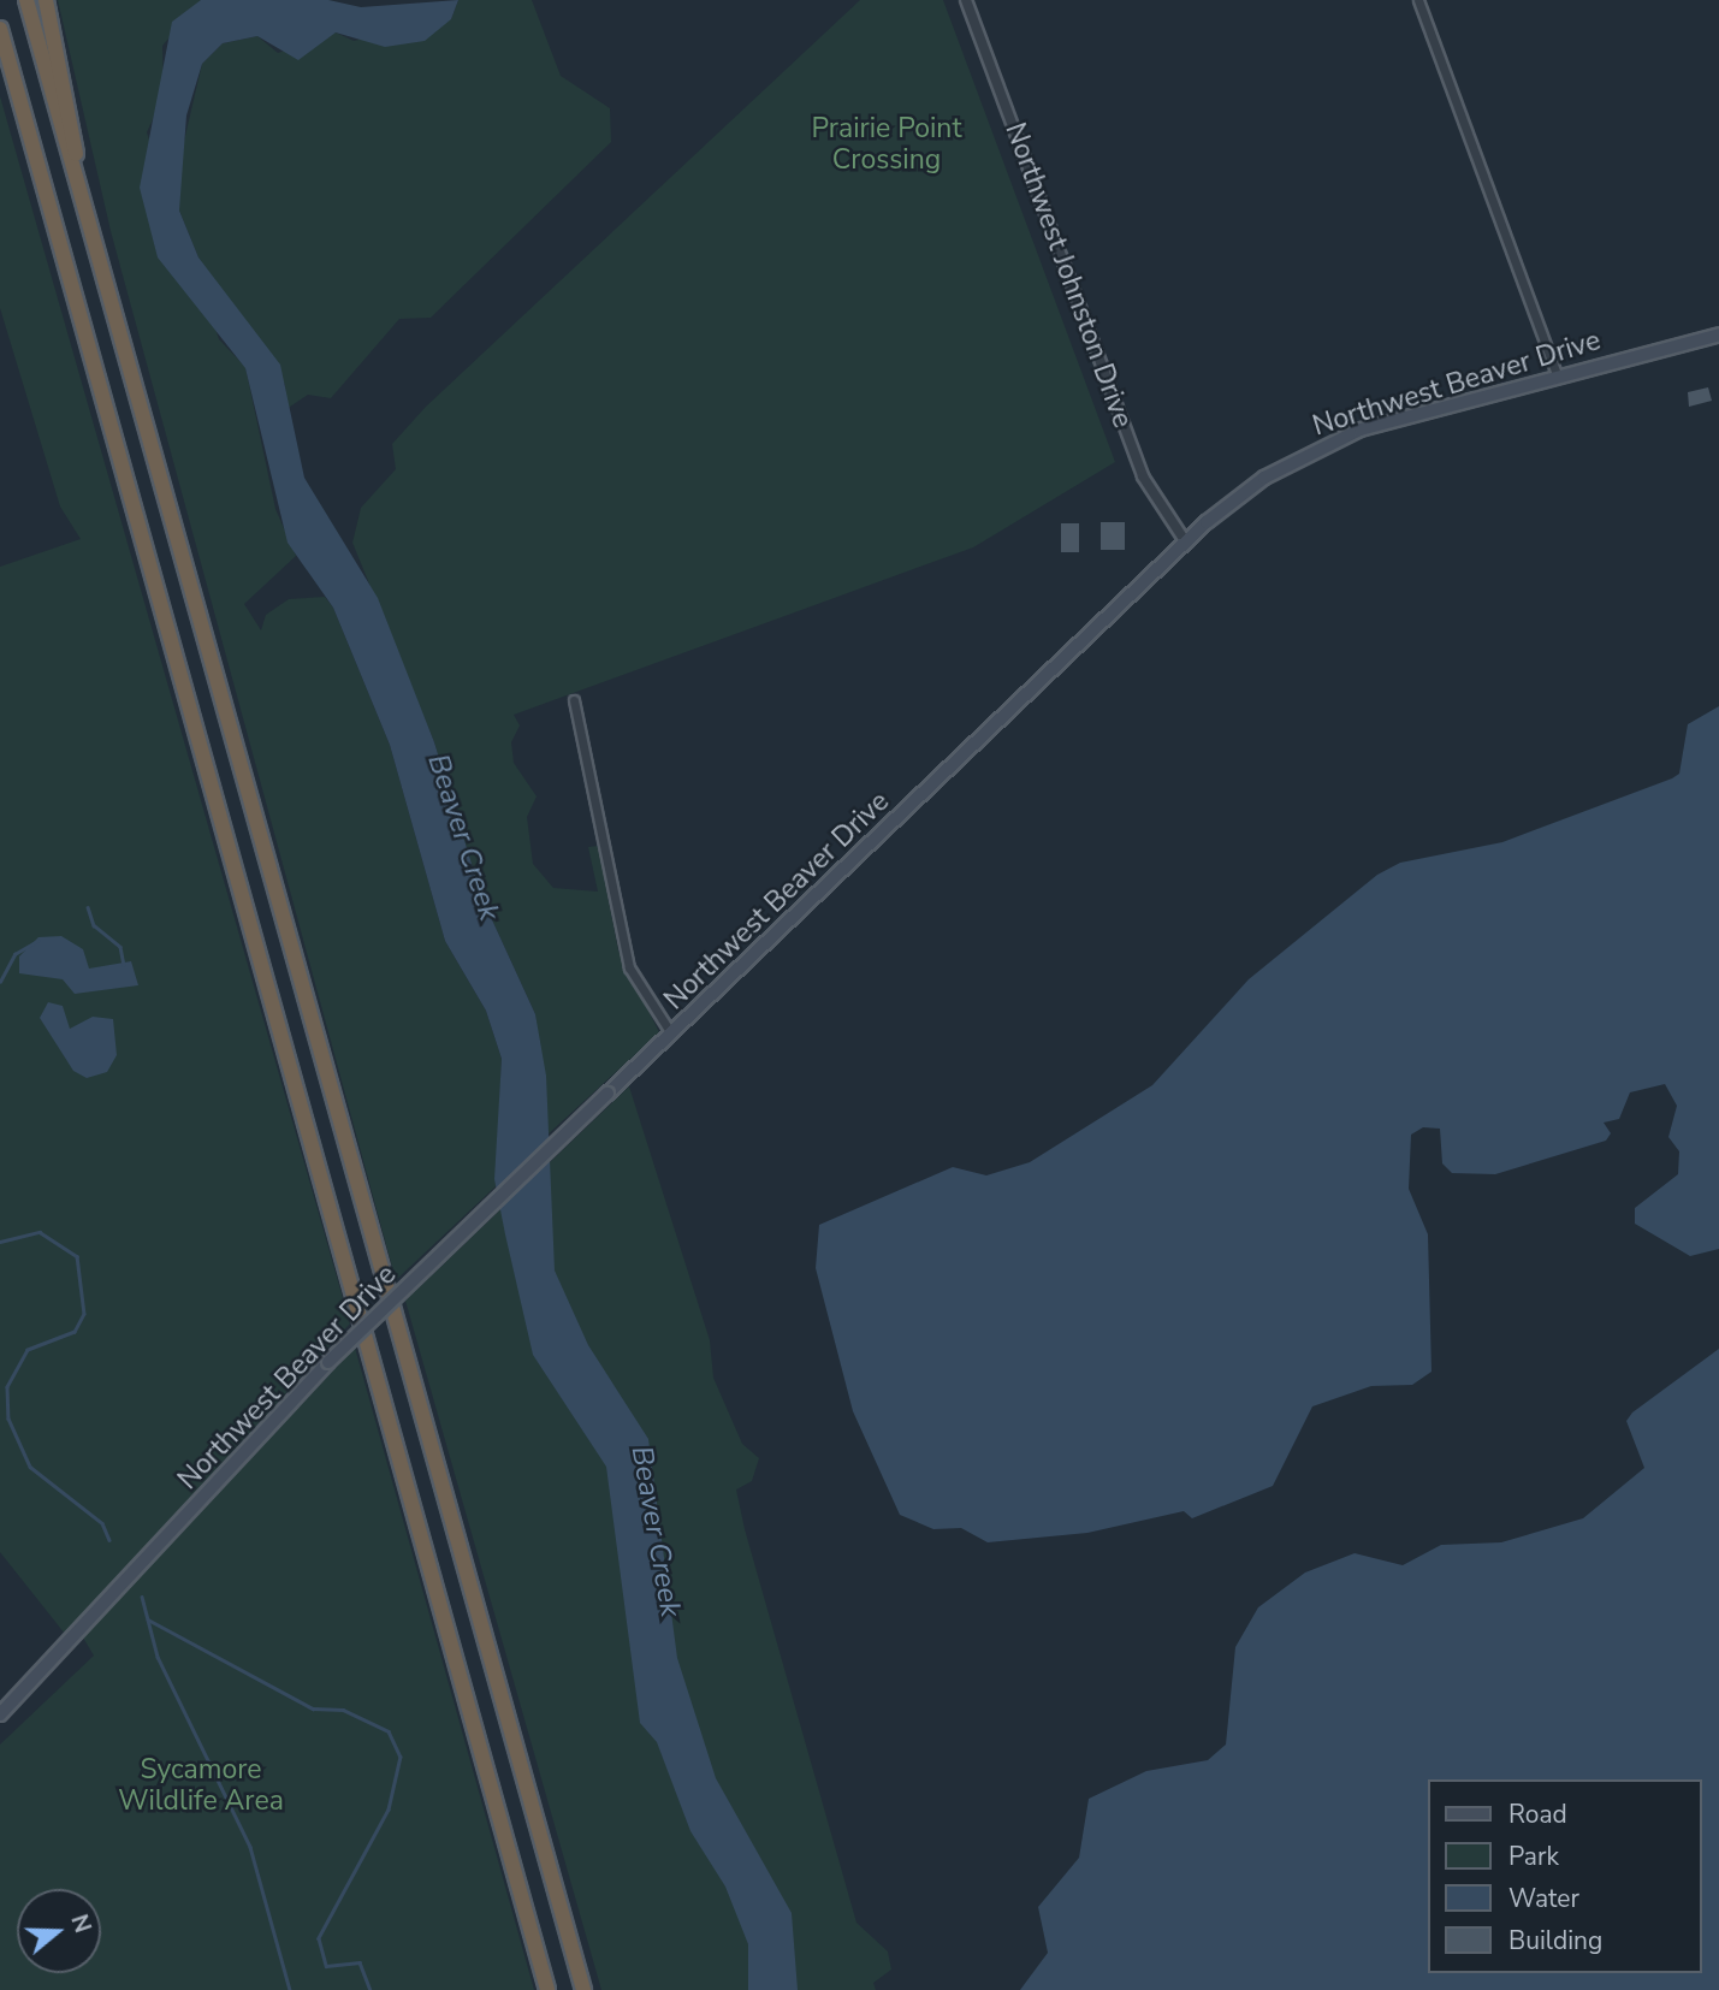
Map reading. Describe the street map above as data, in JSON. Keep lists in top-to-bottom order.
{
  "streets": {
    "main road": ["Northwest Beaver Drive"],
    "street": ["Northwest Johnston Drive"]
  },
  "crossings": [
    ["Northwest Johnston Drive", "Northwest Beaver Drive"]
  ],
  "water": ["Beaver Creek"],
  "parks": ["Prairie Point Crossing", "Sycamore Wildlife Area"],
  "legend": [
    "Road",
    "Park",
    "Water",
    "Building"
  ],
  "north": "right"
}
